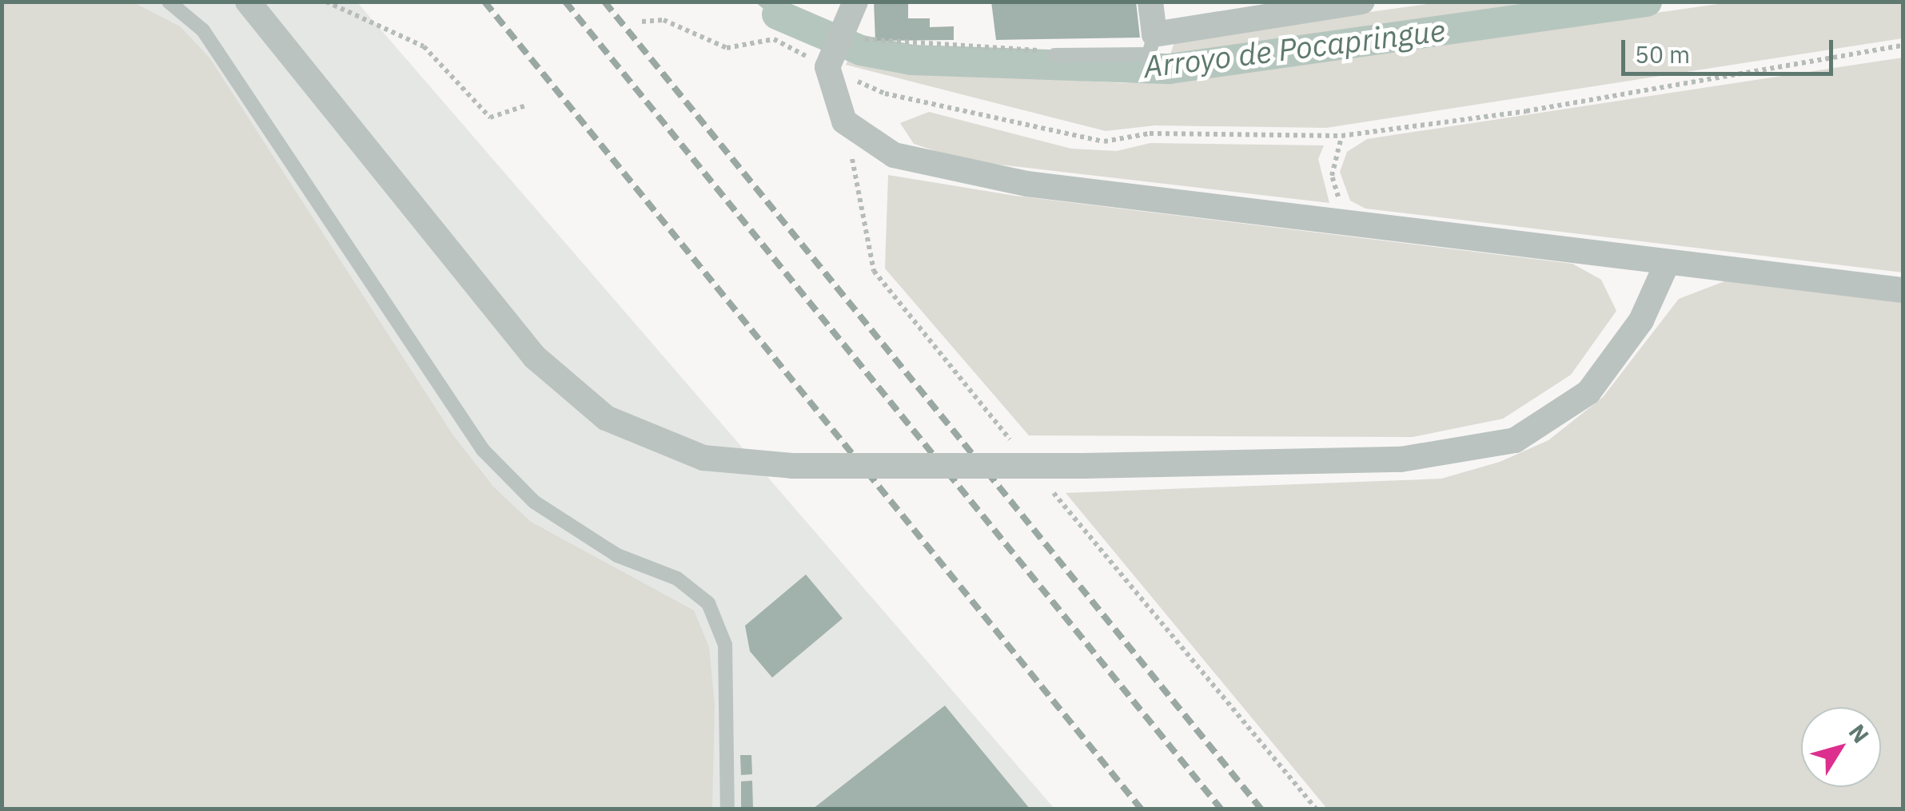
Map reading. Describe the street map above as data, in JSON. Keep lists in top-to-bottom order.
{
  "water": ["Arroyo de Pocapringue"],
  "scale_bar": "50 m",
  "north": "top right"
}
